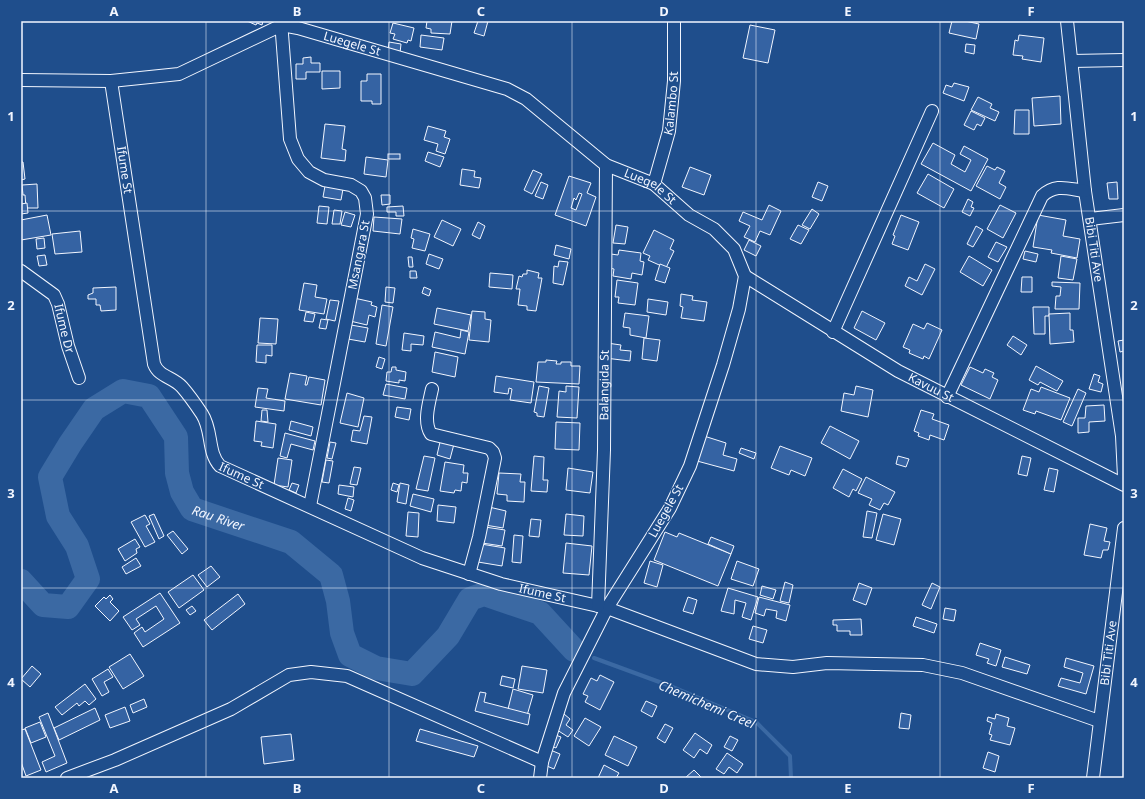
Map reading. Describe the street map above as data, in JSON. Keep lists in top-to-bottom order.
{
  "streets": {
    "street": [
      "Luegele St",
      "Kalambo St",
      "Ifume St",
      "Bibi Titi Ave",
      "Msangara St",
      "Ifume Dr",
      "Balangida St",
      "Kavuu St"
    ]
  },
  "crossings": [
    ["Luegele St", "Kalambo St"],
    ["Luegele St", "Ifume St"],
    ["Luegele St", "Msangara St"],
    ["Luegele St", "Balangida St"],
    ["Luegele St", "Kavuu St"],
    ["Ifume St", "Bibi Titi Ave"],
    ["Ifume St", "Msangara St"],
    ["Ifume St", "Balangida St"]
  ],
  "water": ["Rau River", "Chemichemi Creel"],
  "grid": {
    "columns": [
      "A",
      "B",
      "C",
      "D",
      "E",
      "F"
    ],
    "rows": [
      "1",
      "2",
      "3",
      "4"
    ]
  }
}
